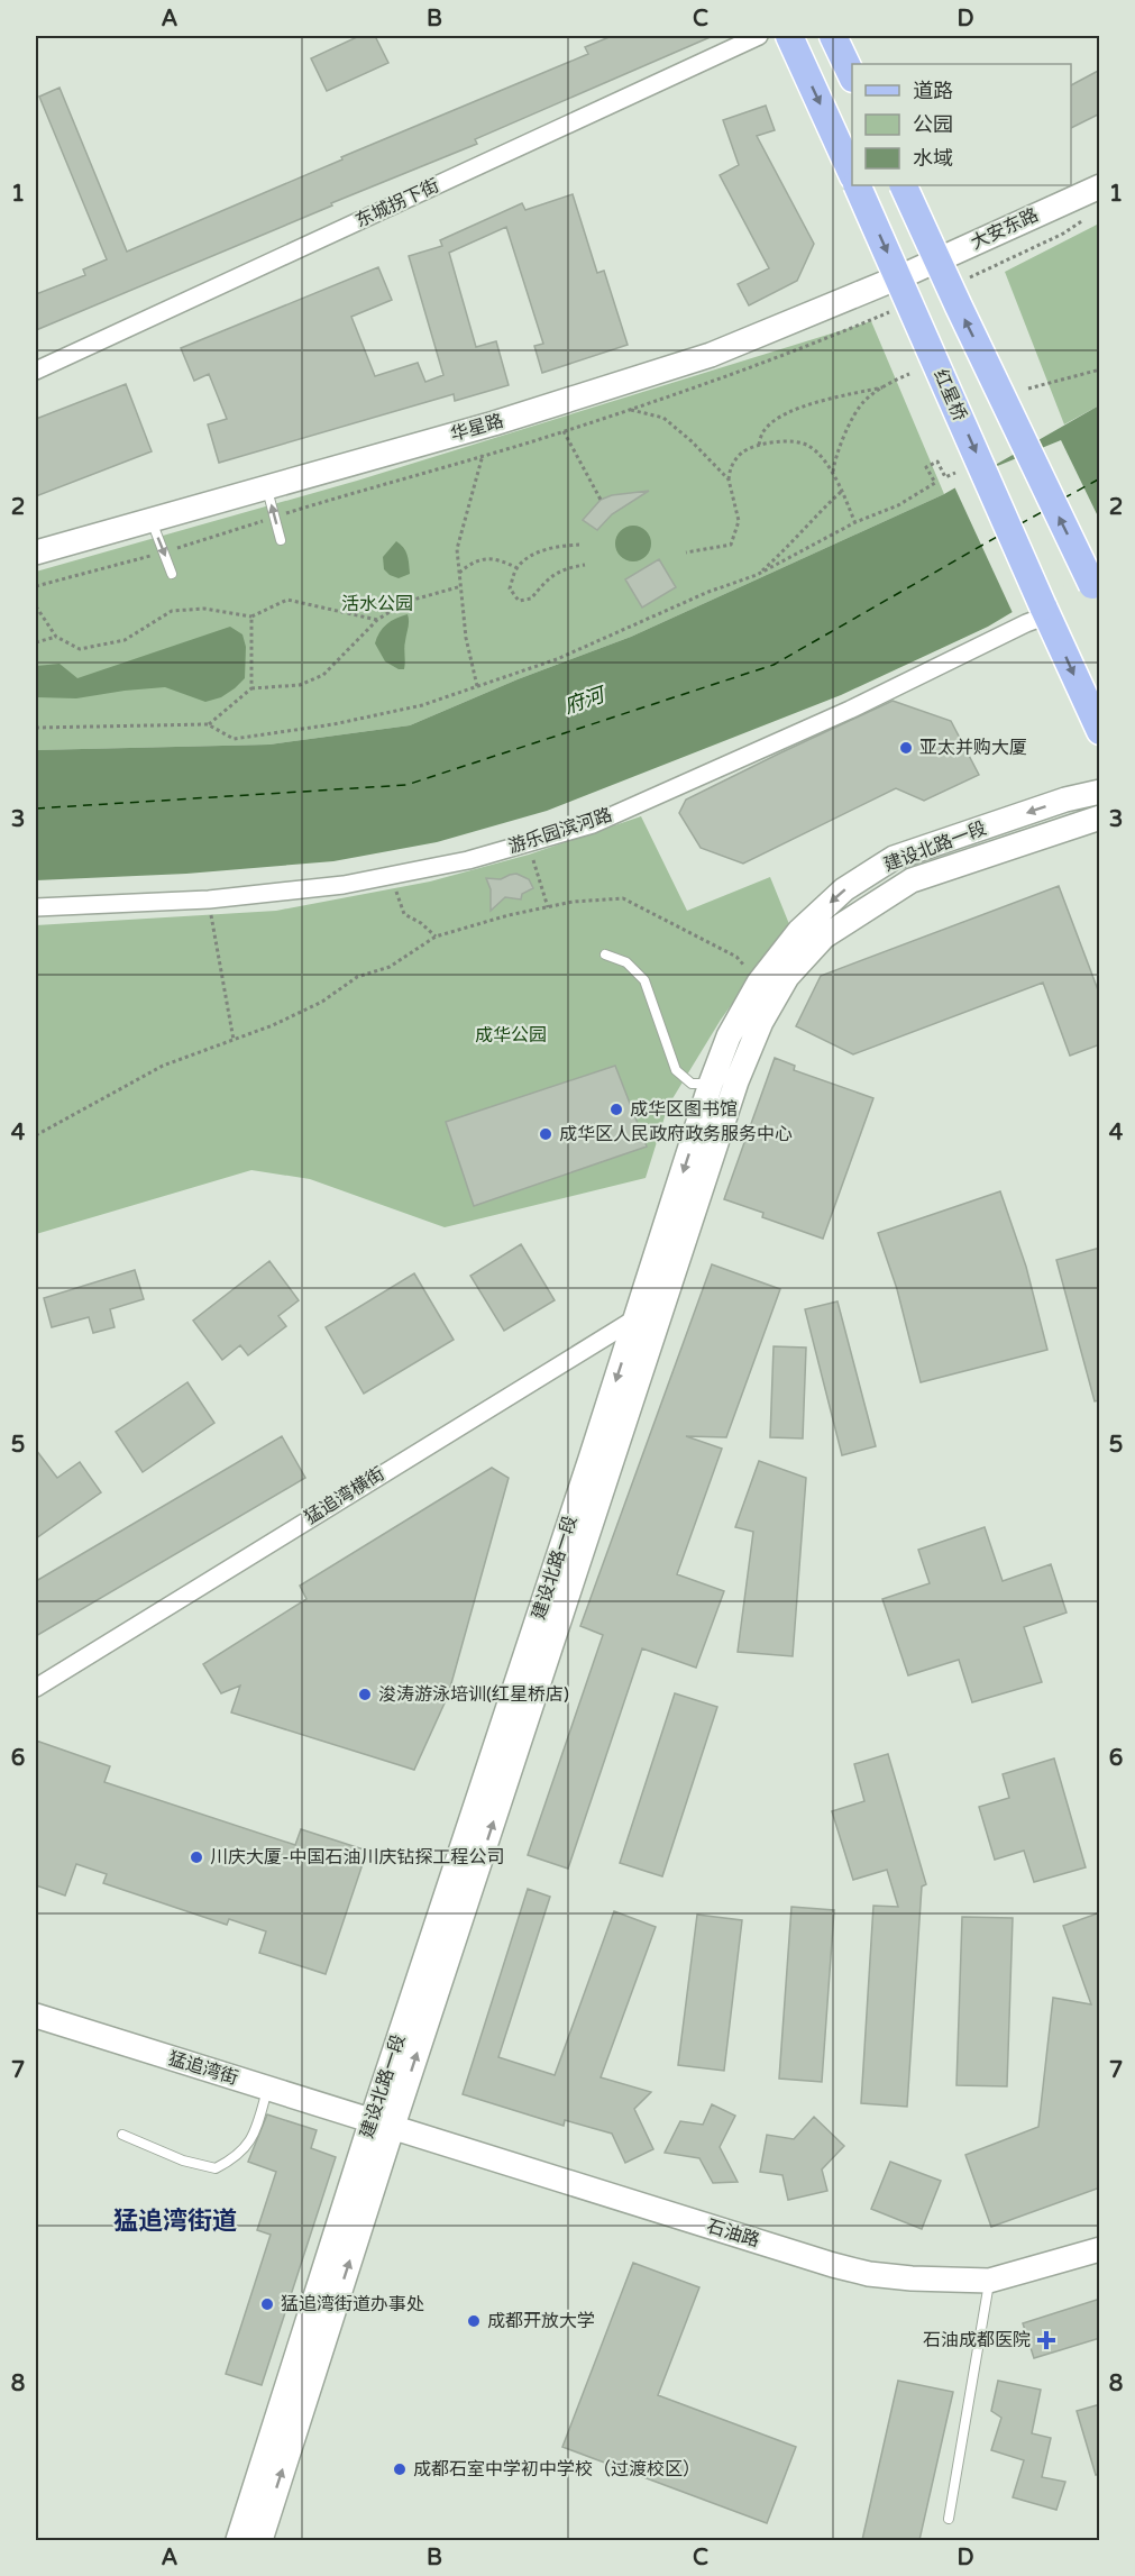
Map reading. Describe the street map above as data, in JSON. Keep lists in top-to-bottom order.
{
  "streets": {
    "main road": [
      "大安东路",
      "红星桥",
      "华星路",
      "建设北路一段",
      "猛追湾街",
      "石油路"
    ],
    "street": ["东城拐下街", "游乐园滨河路", "猛追湾横街"]
  },
  "crossings": [
    ["大安东路", "华星路"],
    ["红星桥", "游乐园滨河路"],
    ["建设北路一段", "猛追湾横街"],
    ["建设北路一段", "猛追湾街"],
    ["建设北路一段", "石油路"],
    ["猛追湾街", "石油路"]
  ],
  "districts": ["猛追湾街道"],
  "water": ["府河"],
  "parks": ["活水公园", "成华公园"],
  "places": {
    "other": [
      "亚太并购大厦",
      "成华区图书馆",
      "成华区人民政府政务服务中心",
      "浚涛游泳培训(红星桥店)",
      "川庆大厦-中国石油川庆钻探工程公司",
      "猛追湾街道办事处",
      "成都开放大学",
      "成都石室中学初中学校（过渡校区）"
    ],
    "health": ["石油成都医院"]
  },
  "legend": ["道路", "公园", "水域"],
  "grid": {
    "columns": [
      "A",
      "B",
      "C",
      "D"
    ],
    "rows": [
      "1",
      "2",
      "3",
      "4",
      "5",
      "6",
      "7",
      "8"
    ]
  }
}
